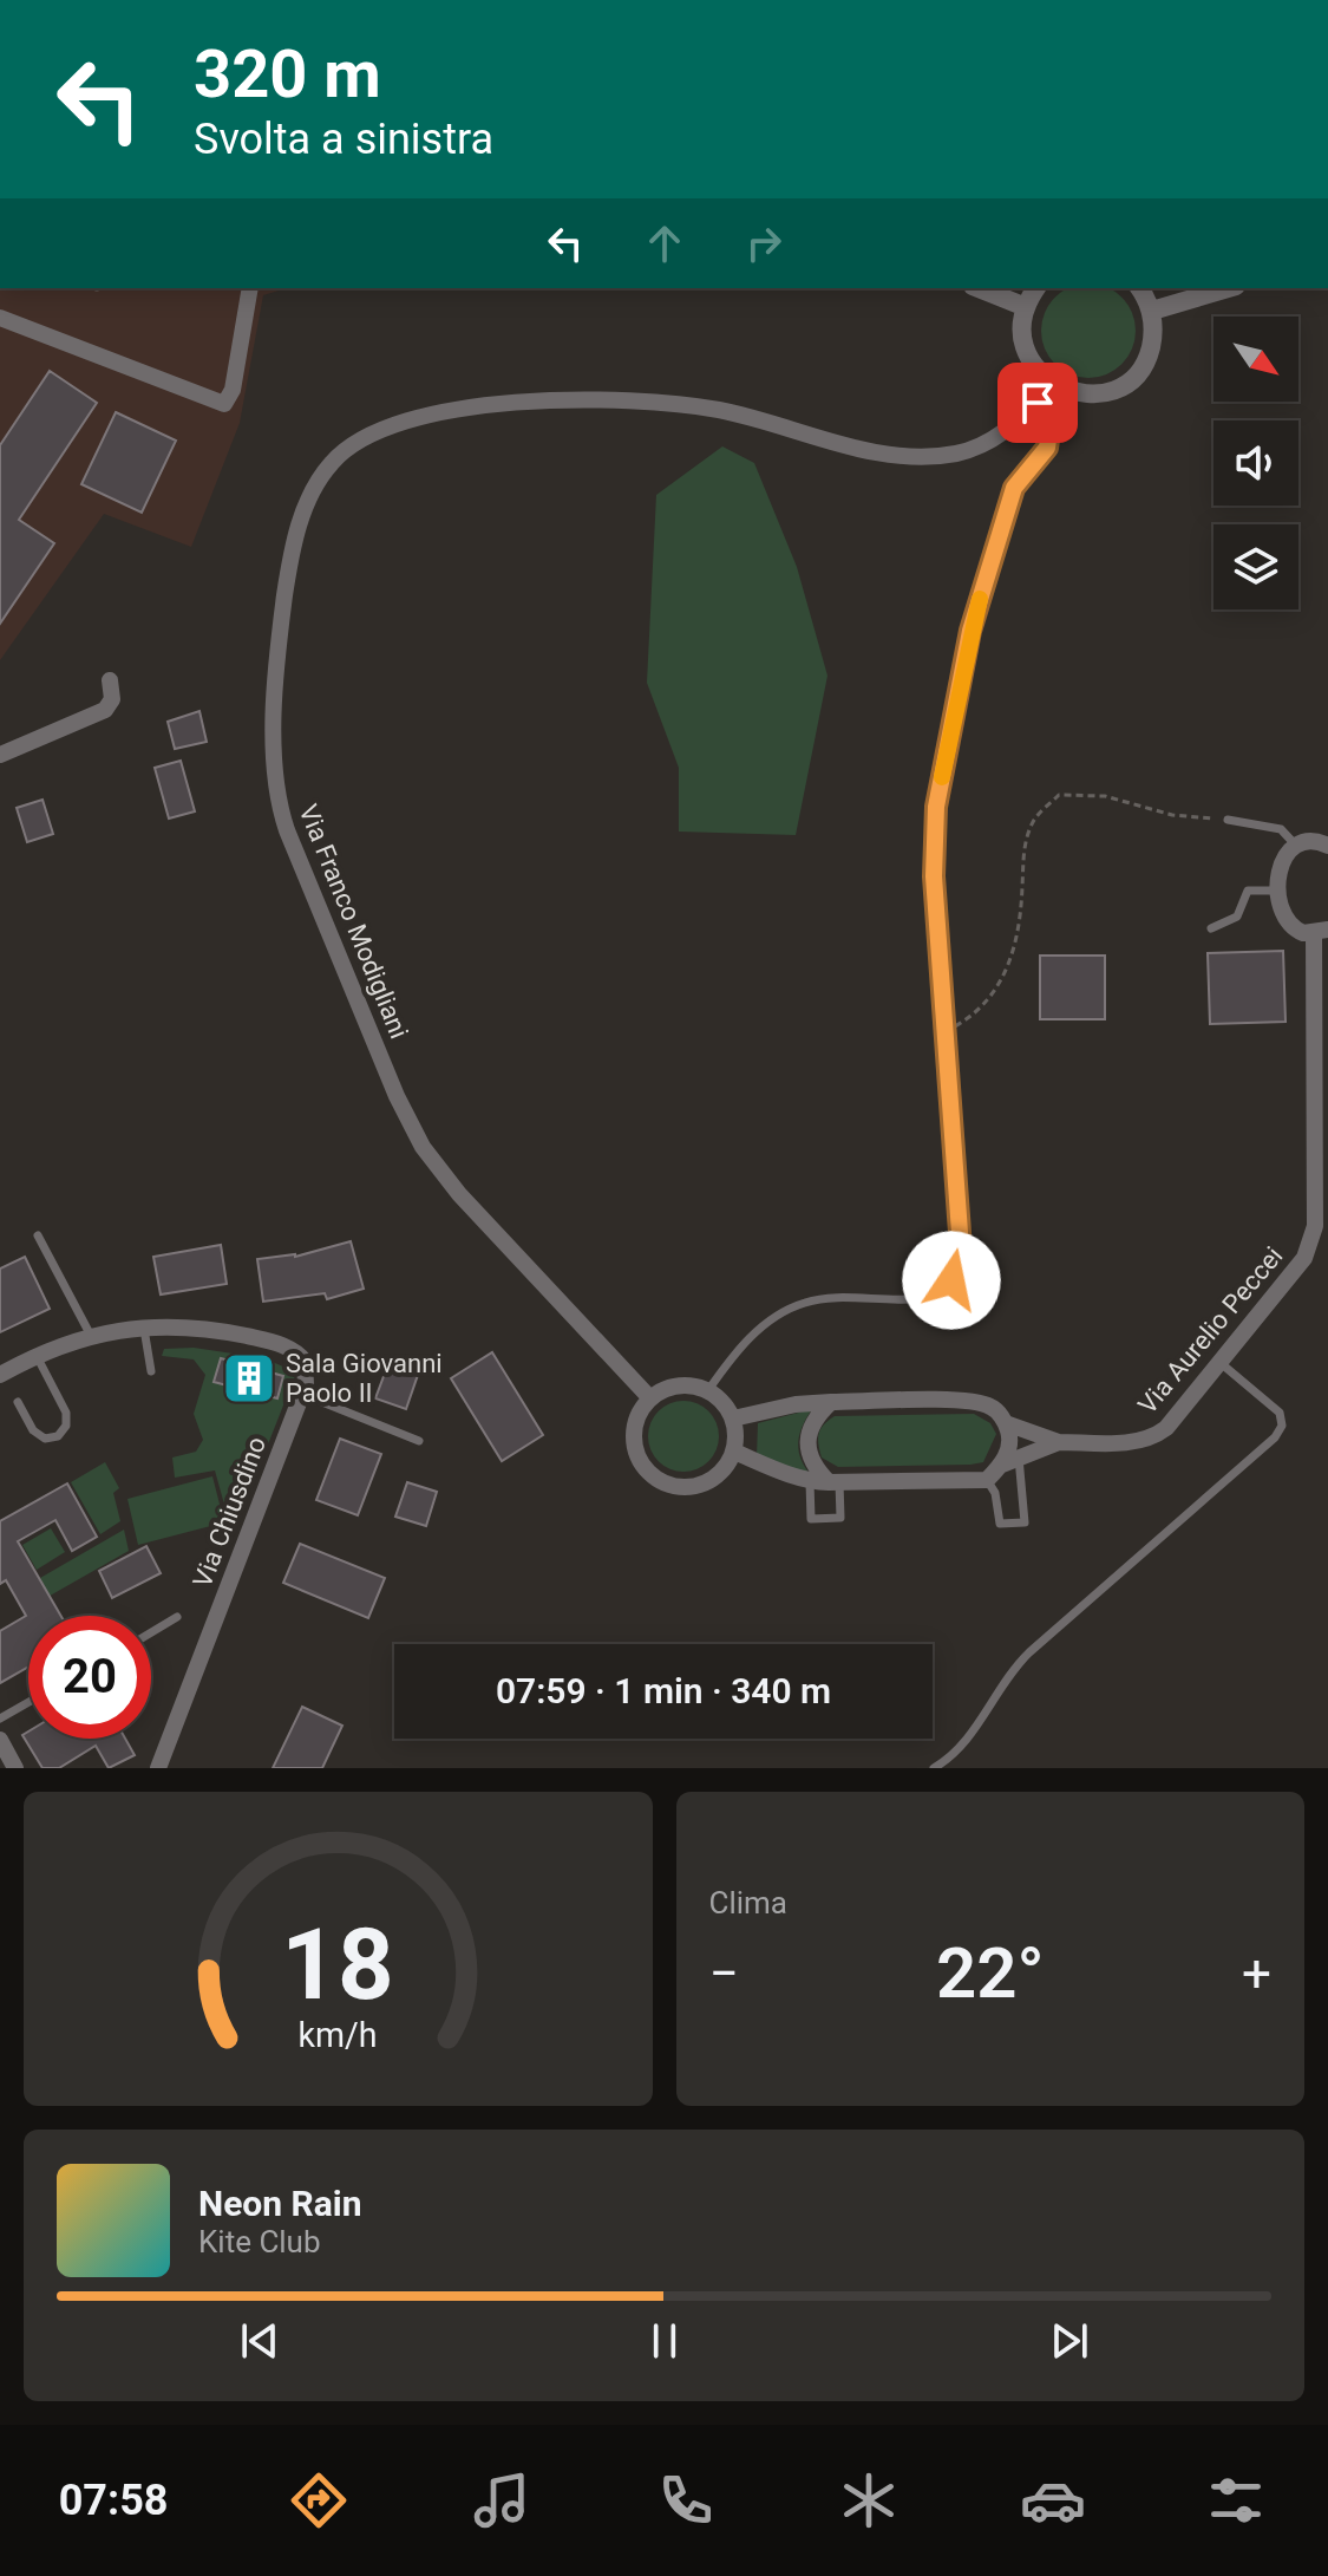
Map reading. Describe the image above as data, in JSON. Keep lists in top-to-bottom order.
{
  "streets": {
    "street": ["Via Franco Modigliani", "Via Aurelio Peccei", "Via Chiusdino"]
  },
  "crossings": [
    ["Via Franco Modigliani", "Via Aurelio Peccei"]
  ],
  "places": {
    "building": ["Sala Giovanni Paolo II"]
  },
  "north": "bottom right",
  "page": {
    "turn": ["320 m", "Svolta a sinistra"],
    "limit": "20",
    "trip": "07:59 · 1 min · 340 m",
    "tile": "Clima",
    "heat": ["−", "22°", "+"],
    "song": ["Neon Rain", "Kite Club"],
    "tabs": "07:58",
    "gauge": ["18", "km/h"]
  }
}
